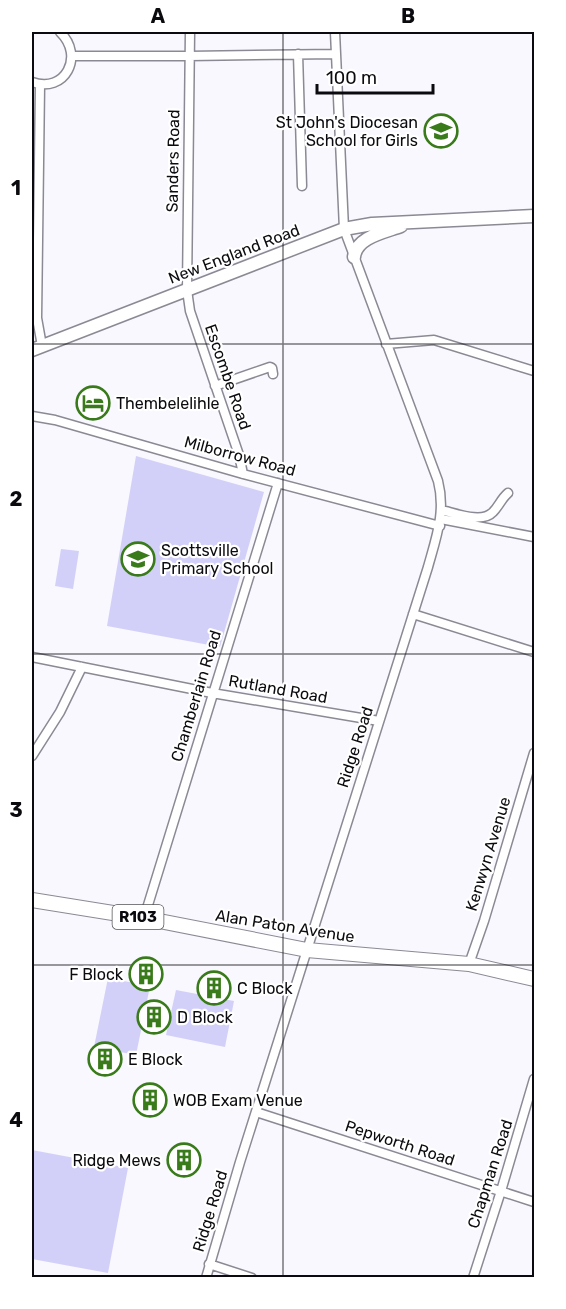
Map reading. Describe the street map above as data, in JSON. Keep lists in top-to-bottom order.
{
  "streets": {
    "main road": ["R103", "Alan Paton Avenue"],
    "street": [
      "Sanders Road",
      "New England Road",
      "Escombe Road",
      "Milborrow Road",
      "Rutland Road",
      "Chamberlain Road",
      "Ridge Road",
      "Kenwyn Avenue",
      "Pepworth Road",
      "Chapman Road"
    ]
  },
  "crossings": [
    ["Sanders Road", "New England Road"],
    ["Sanders Road", "Escombe Road"],
    ["New England Road", "Escombe Road"],
    ["New England Road", "Ridge Road"],
    ["Escombe Road", "Milborrow Road"],
    ["Milborrow Road", "Chamberlain Road"],
    ["Milborrow Road", "Ridge Road"],
    ["Rutland Road", "Chamberlain Road"],
    ["Rutland Road", "Ridge Road"],
    ["Chamberlain Road", "Alan Paton Avenue"],
    ["Ridge Road", "Alan Paton Avenue"],
    ["Ridge Road", "Pepworth Road"],
    ["Kenwyn Avenue", "Alan Paton Avenue"],
    ["Pepworth Road", "Chapman Road"]
  ],
  "places": {
    "school or university": ["St John's Diocesan School for Girls", "Scottsville Primary School"],
    "hotel": ["Thembelelihle"],
    "building": [
      "F Block",
      "C Block",
      "D Block",
      "E Block",
      "WOB Exam Venue",
      "Ridge Mews"
    ]
  },
  "scale_bar": "100 m",
  "grid": {
    "columns": ["A", "B"],
    "rows": [
      "1",
      "2",
      "3",
      "4"
    ]
  }
}
